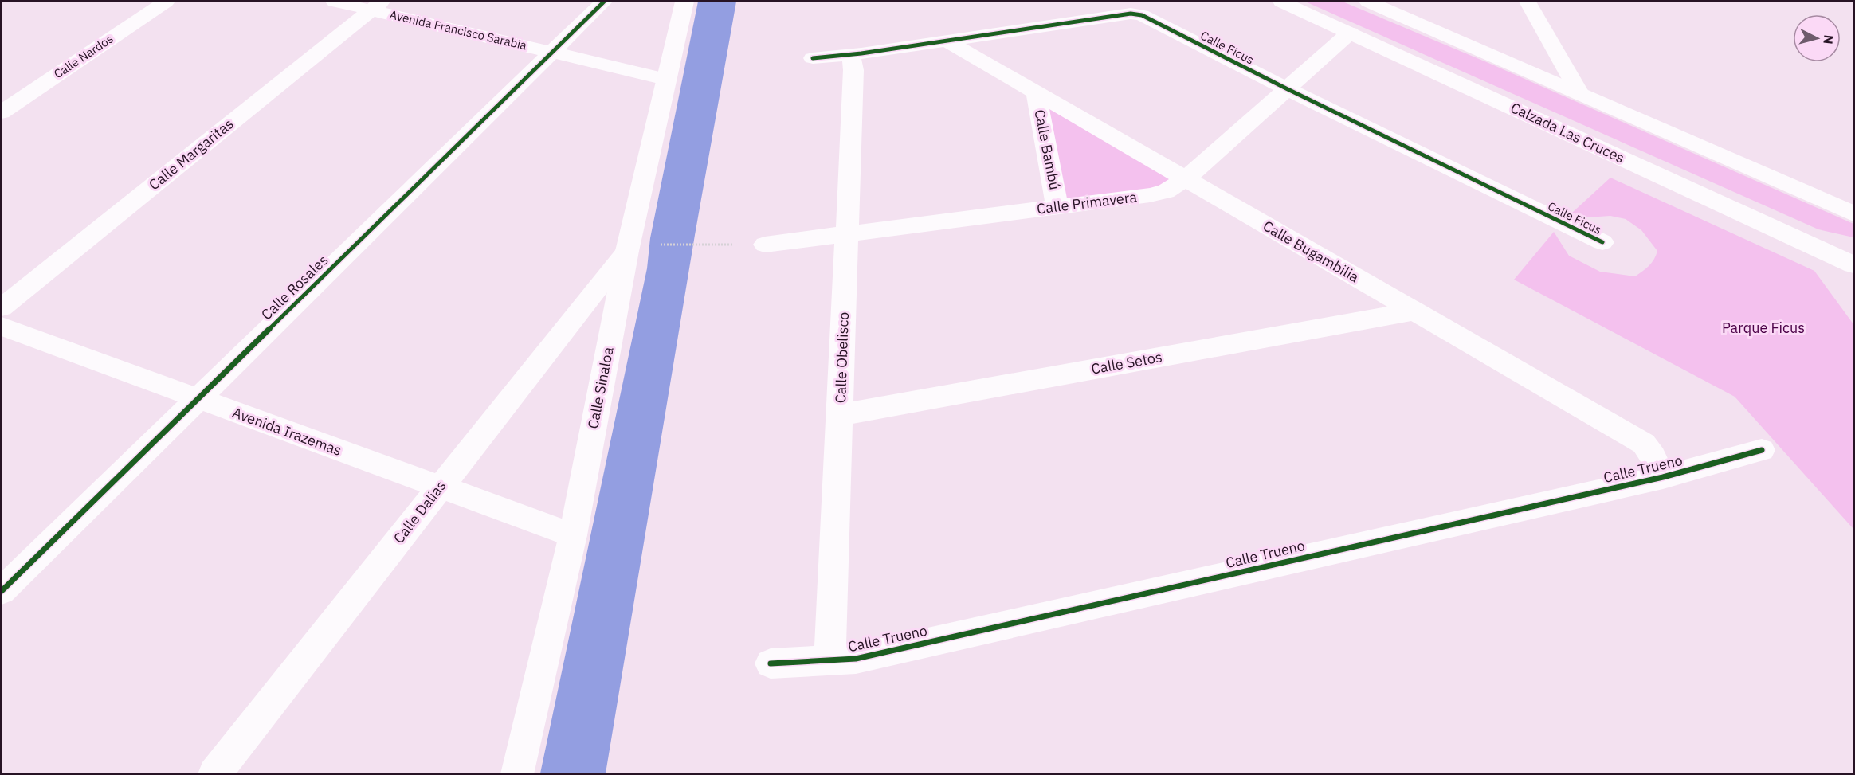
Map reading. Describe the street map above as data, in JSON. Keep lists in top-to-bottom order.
{
  "streets": {
    "street": [
      "Avenida Francisco Sarabia",
      "Calle Ficus",
      "Calle Nardos",
      "Calzada Las Cruces",
      "Calle Bambú",
      "Calle Margaritas",
      "Calle Primavera",
      "Calle Bugambilia",
      "Calle Rosales",
      "Calle Obelisco",
      "Calle Setos",
      "Calle Sinaloa",
      "Avenida Irazemas",
      "Calle Trueno",
      "Calle Dalias"
    ]
  },
  "crossings": [
    ["Avenida Francisco Sarabia", "Calle Margaritas"],
    ["Avenida Francisco Sarabia", "Calle Rosales"],
    ["Avenida Francisco Sarabia", "Calle Sinaloa"],
    ["Calle Ficus", "Calle Primavera"],
    ["Calle Ficus", "Calle Bugambilia"],
    ["Calle Ficus", "Calle Obelisco"],
    ["Calzada Las Cruces", "Calle Primavera"],
    ["Calle Bambú", "Calle Primavera"],
    ["Calle Bambú", "Calle Bugambilia"],
    ["Calle Primavera", "Calle Bugambilia"],
    ["Calle Primavera", "Calle Obelisco"],
    ["Calle Bugambilia", "Calle Setos"],
    ["Calle Bugambilia", "Calle Trueno"],
    ["Calle Rosales", "Avenida Irazemas"],
    ["Calle Obelisco", "Calle Setos"],
    ["Calle Obelisco", "Calle Trueno"],
    ["Calle Sinaloa", "Avenida Irazemas"],
    ["Calle Sinaloa", "Calle Dalias"],
    ["Avenida Irazemas", "Calle Dalias"]
  ],
  "parks": ["Parque Ficus"],
  "north": "right"
}
